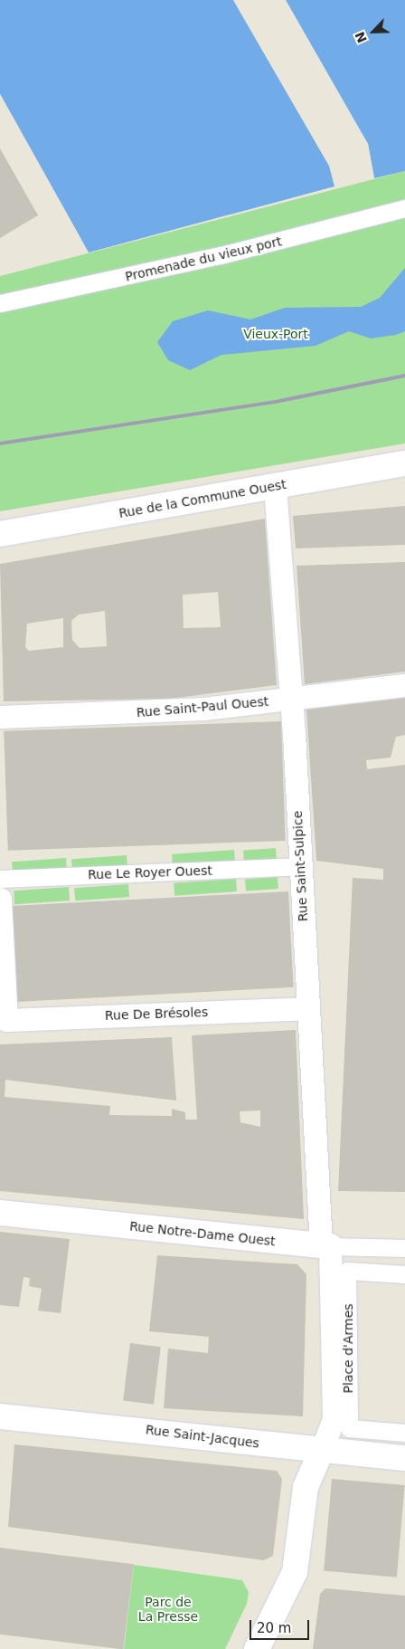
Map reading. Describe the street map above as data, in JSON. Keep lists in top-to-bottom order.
{
  "streets": {
    "street": [
      "Promenade du vieux port",
      "Rue de la Commune Ouest",
      "Rue Saint-Paul Ouest",
      "Rue Saint-Sulpice",
      "Rue Le Royer Ouest",
      "Rue De Brésoles",
      "Rue Notre-Dame Ouest",
      "Place d'Armes",
      "Rue Saint-Jacques"
    ]
  },
  "crossings": [
    ["Rue de la Commune Ouest", "Rue Saint-Sulpice"],
    ["Rue Saint-Paul Ouest", "Rue Saint-Sulpice"],
    ["Rue Saint-Sulpice", "Rue Le Royer Ouest"],
    ["Rue Saint-Sulpice", "Rue De Brésoles"],
    ["Rue Saint-Sulpice", "Rue Notre-Dame Ouest"],
    ["Rue Saint-Sulpice", "Place d'Armes"],
    ["Rue Notre-Dame Ouest", "Place d'Armes"],
    ["Place d'Armes", "Rue Saint-Jacques"]
  ],
  "parks": ["Vieux-Port", "Parc de La Presse"],
  "scale_bar": "20 m",
  "north": "bottom left"
}
